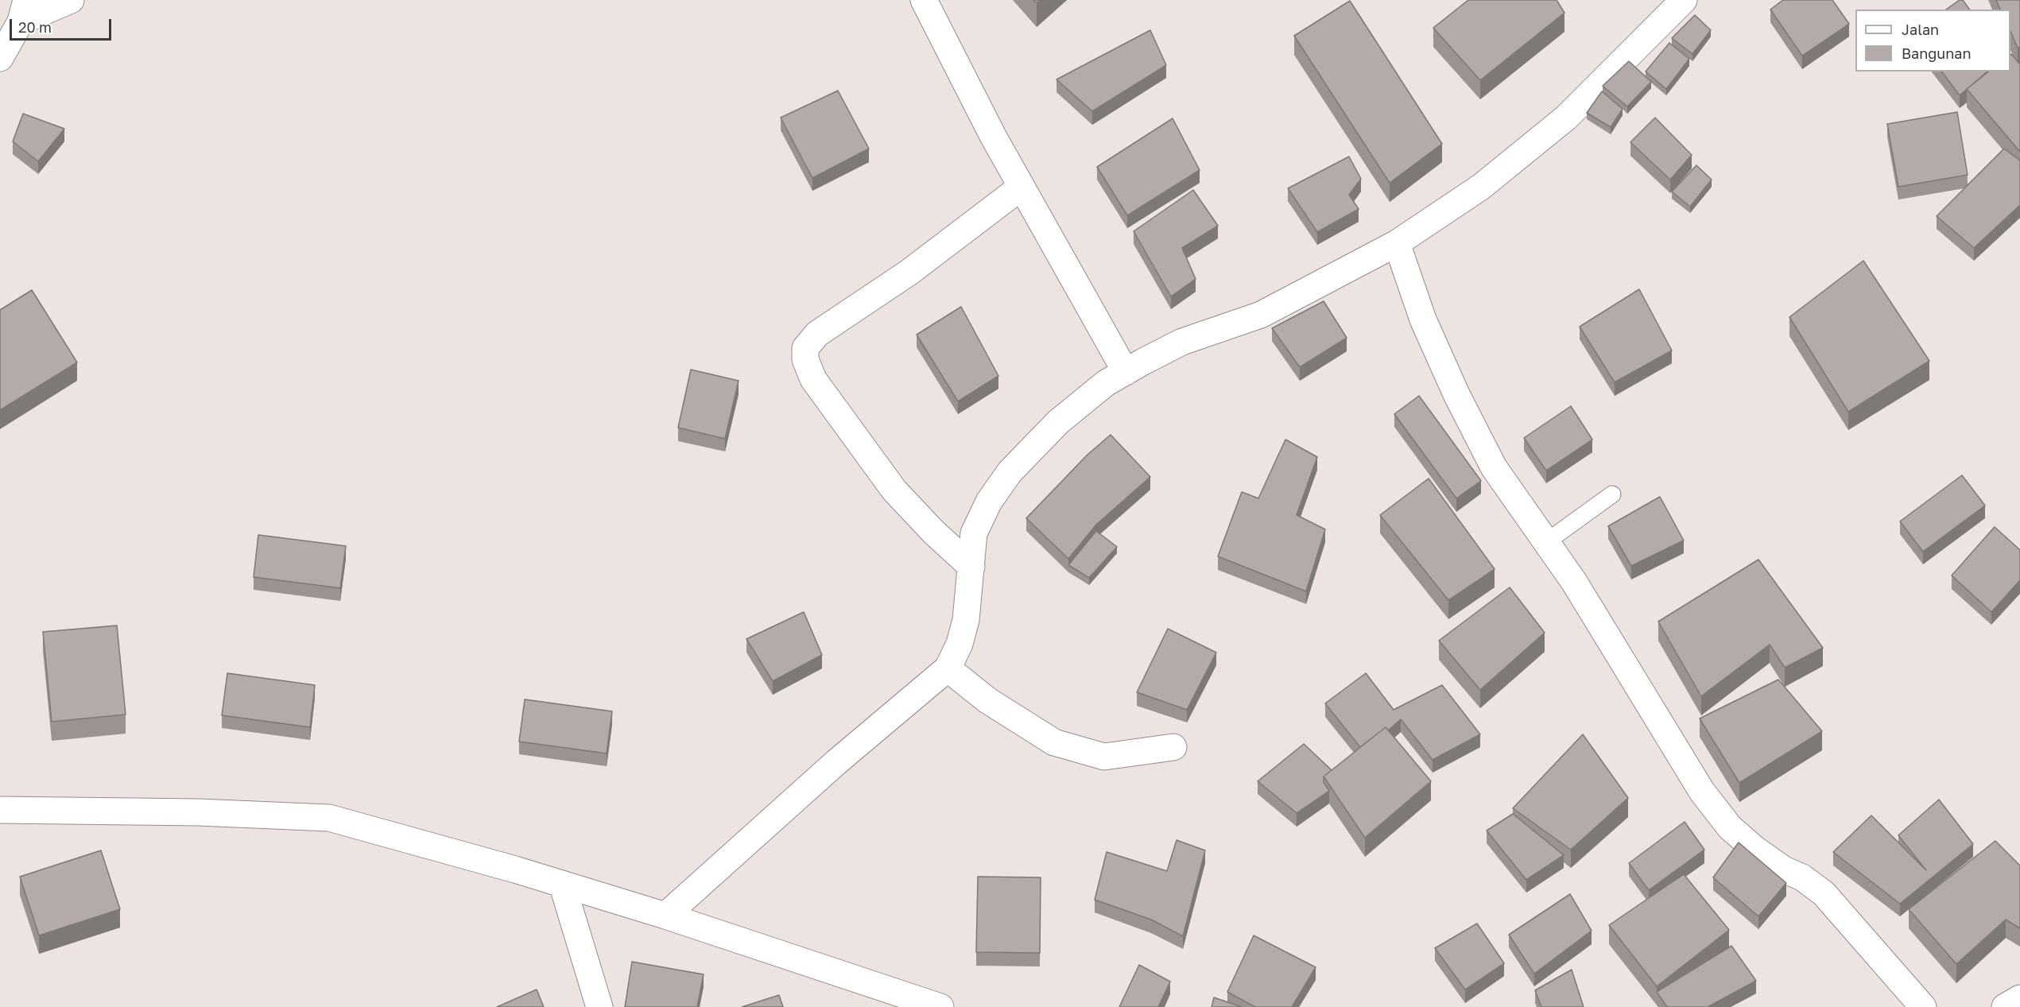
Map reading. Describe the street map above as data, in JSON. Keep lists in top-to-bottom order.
{
  "legend": ["Jalan", "Bangunan"],
  "scale_bar": "20 m"
}
